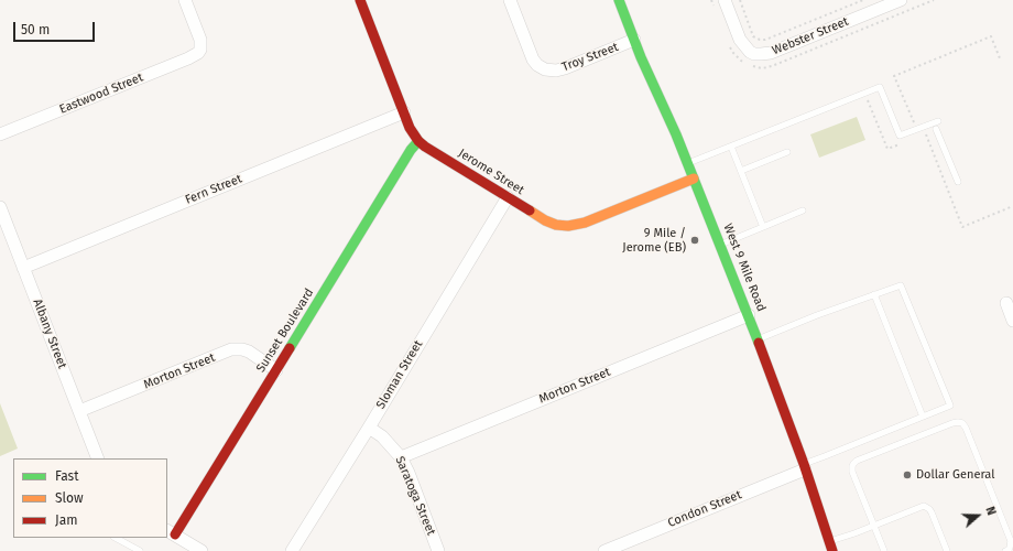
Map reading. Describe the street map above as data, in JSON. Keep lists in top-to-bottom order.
{
  "streets": {
    "street": [
      "Webster Street",
      "Troy Street",
      "Eastwood Street",
      "Jerome Street",
      "Fern Street",
      "West 9 Mile Road",
      "Sunset Boulevard",
      "Albany Street",
      "Morton Street",
      "Sloman Street",
      "Saratoga Street",
      "Condon Street"
    ]
  },
  "crossings": [
    ["Troy Street", "West 9 Mile Road"],
    ["Jerome Street", "Fern Street"],
    ["Jerome Street", "West 9 Mile Road"],
    ["Jerome Street", "Sunset Boulevard"],
    ["Jerome Street", "Sloman Street"],
    ["Fern Street", "Albany Street"],
    ["West 9 Mile Road", "Morton Street"],
    ["West 9 Mile Road", "Condon Street"],
    ["Sunset Boulevard", "Morton Street"],
    ["Albany Street", "Morton Street"],
    ["Morton Street", "Saratoga Street"],
    ["Sloman Street", "Saratoga Street"]
  ],
  "places": ["9 Mile / Jerome (EB)", "Dollar General"],
  "legend": ["Fast", "Slow", "Jam"],
  "scale_bar": "50 m",
  "north": "right"
}
